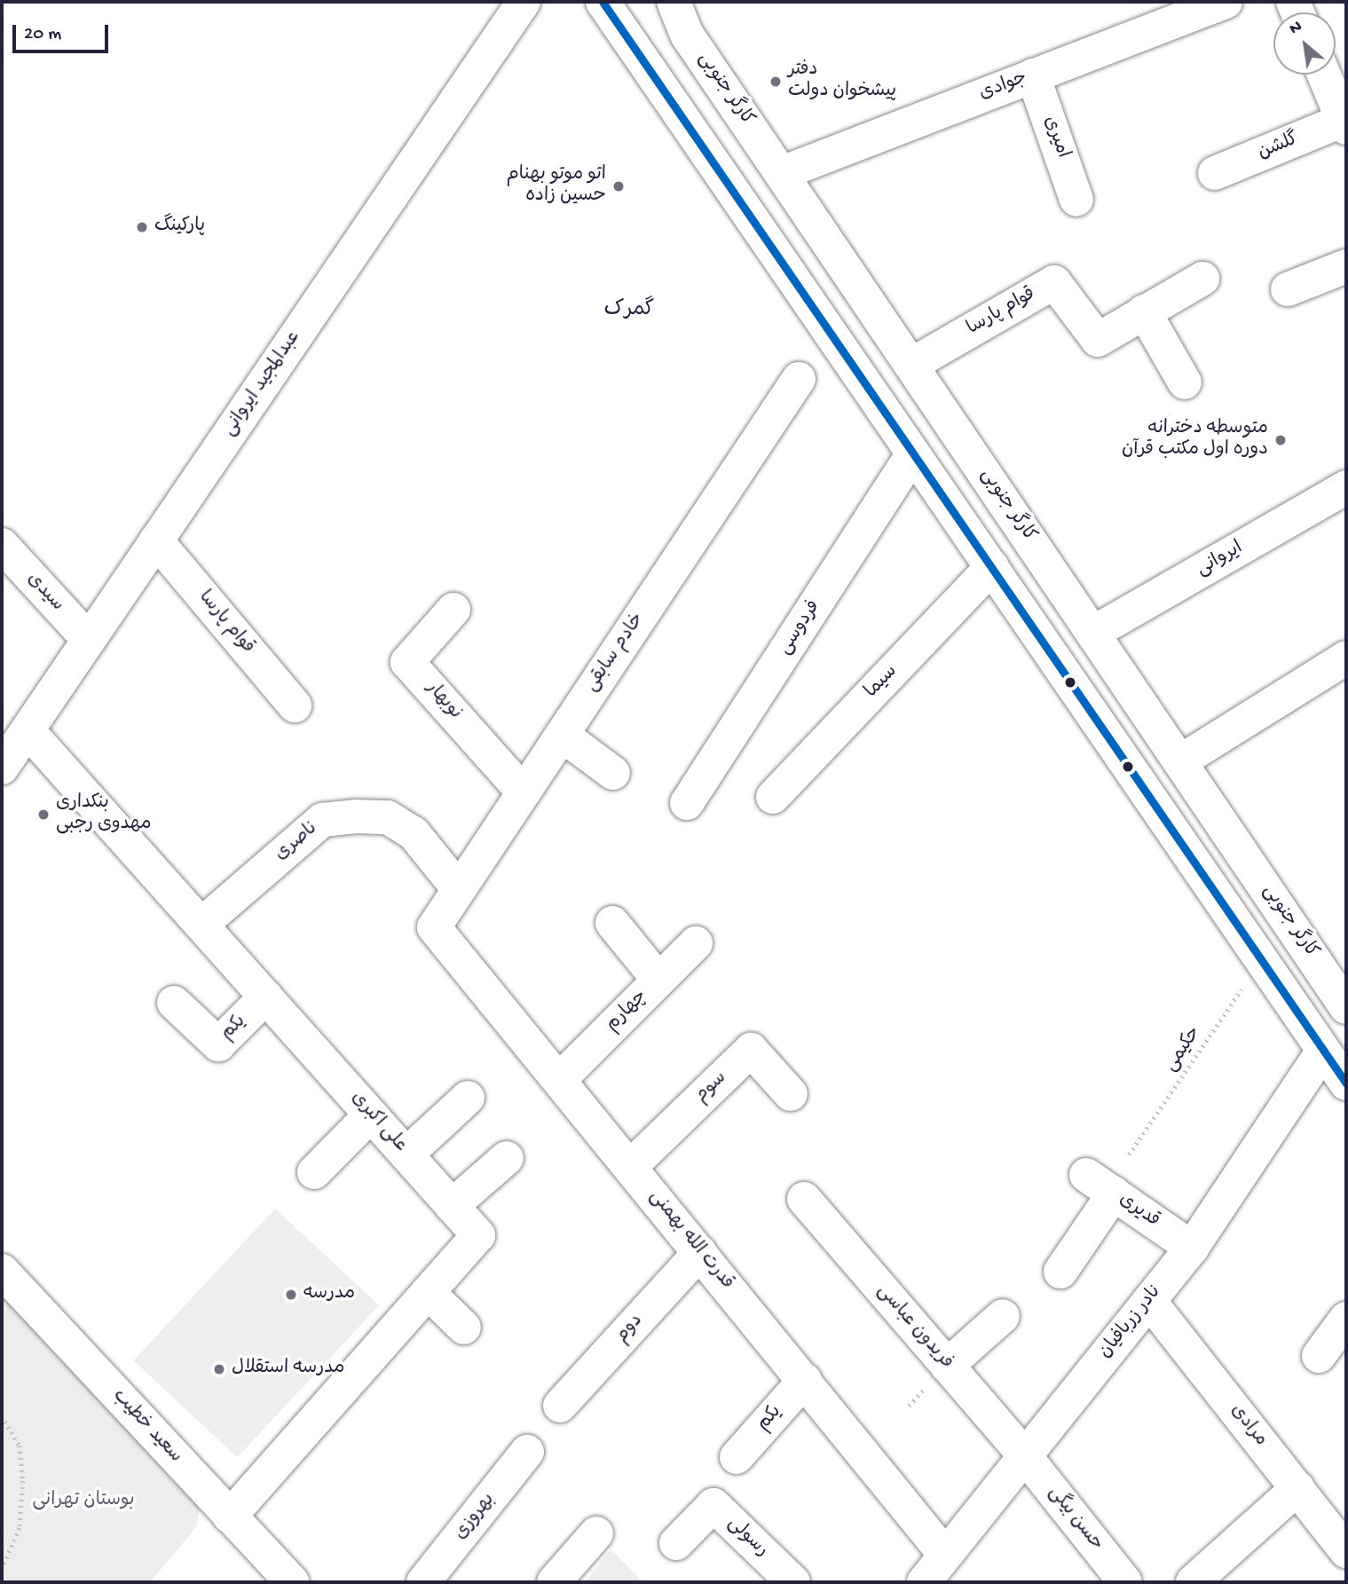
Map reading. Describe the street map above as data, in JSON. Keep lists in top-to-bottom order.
{
  "streets": {
    "street": [
      "جوادی",
      "کارگر جنوبی",
      "امیری",
      "گلشن",
      "قوام پارسا",
      "عبدالمجید ایروانی",
      "ایروانی",
      "سیدی",
      "فردوسی",
      "خادم سابقی",
      "سیما",
      "نوبهار",
      "ناصری",
      "چهارم",
      "یکم",
      "سوم",
      "علی اکبری",
      "قدیری",
      "قدرت الله بهمنی",
      "نادر زربافیان",
      "فریدون عباسی",
      "دوم",
      "مرادی",
      "سعید خطیب",
      "بهروزی",
      "حسن بیگی",
      "رسولی"
    ],
    "path": ["حکیمی"]
  },
  "crossings": [
    ["جوادی", "کارگر جنوبی"],
    ["جوادی", "امیری"],
    ["کارگر جنوبی", "قوام پارسا"],
    ["کارگر جنوبی", "ایروانی"],
    ["قوام پارسا", "عبدالمجید ایروانی"],
    ["عبدالمجید ایروانی", "سیدی"],
    ["عبدالمجید ایروانی", "علی اکبری"],
    ["خادم سابقی", "نوبهار"],
    ["خادم سابقی", "ناصری"],
    ["خادم سابقی", "قدرت الله بهمنی"],
    ["ناصری", "علی اکبری"],
    ["چهارم", "قدرت الله بهمنی"],
    ["یکم", "علی اکبری"],
    ["یکم", "قدرت الله بهمنی"],
    ["سوم", "قدرت الله بهمنی"],
    ["علی اکبری", "سعید خطیب"],
    ["قدیری", "نادر زربافیان"],
    ["قدرت الله بهمنی", "نادر زربافیان"],
    ["قدرت الله بهمنی", "دوم"],
    ["نادر زربافیان", "فریدون عباسی"],
    ["نادر زربافیان", "مرادی"],
    ["نادر زربافیان", "حسن بیگی"],
    ["فریدون عباسی", "حسن بیگی"]
  ],
  "districts": ["گمرک"],
  "parks": ["بوستان تهرانی"],
  "places": [
    "دفتر پیشخوان دولت",
    "اتو موتو بهنام حسین زاده",
    "پارکینگ",
    "متوسطه دخترانه دوره اول مکتب قرآن",
    "بنکداری مهدوی رجبی",
    "مدرسه",
    "مدرسه استقلال"
  ],
  "scale_bar": "20 m",
  "north": "top left"
}
